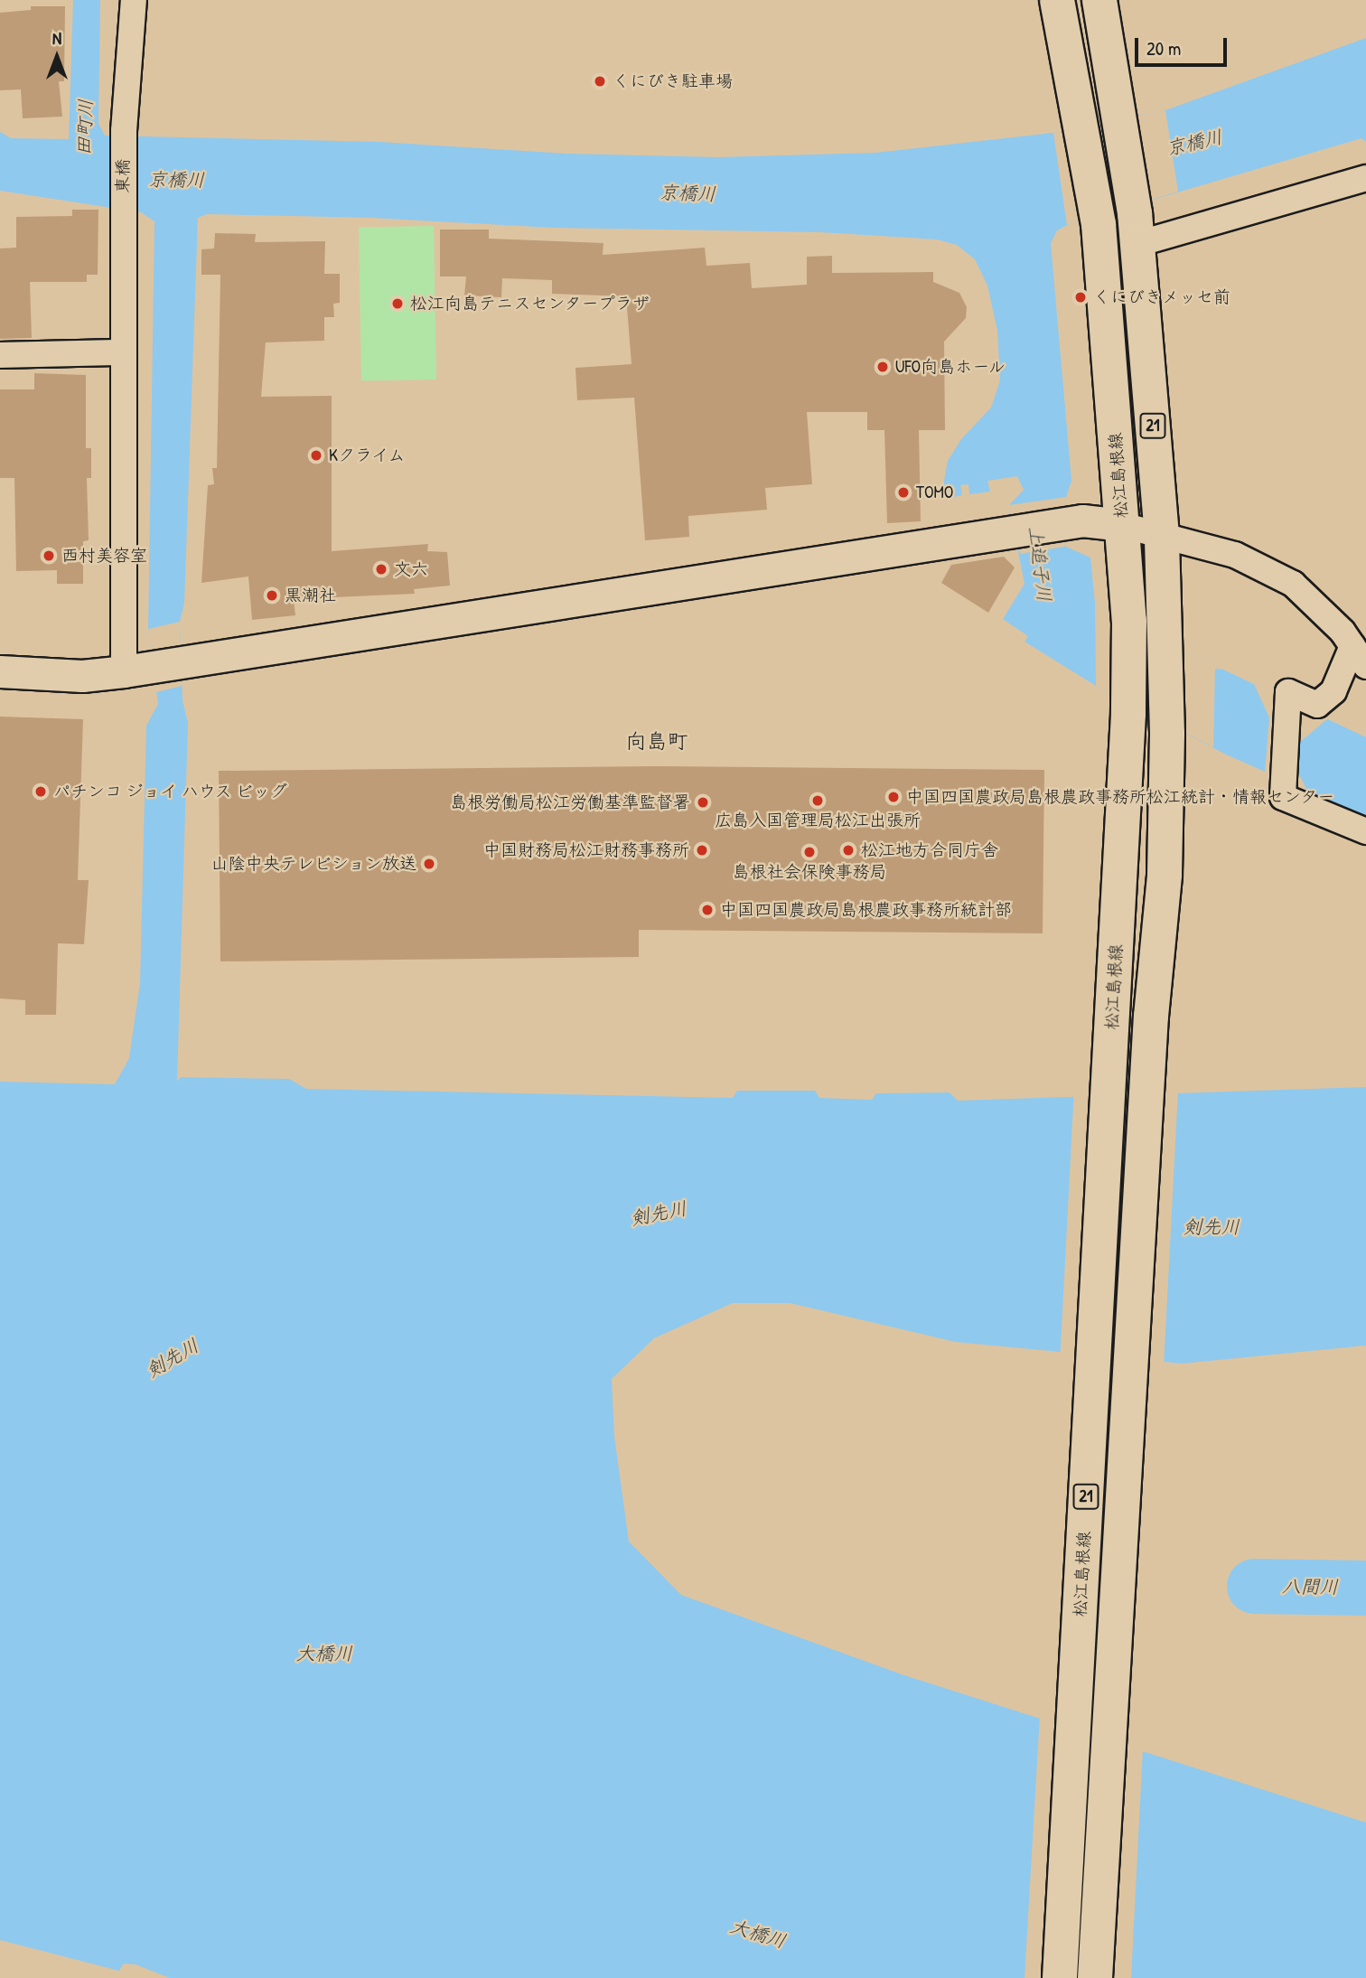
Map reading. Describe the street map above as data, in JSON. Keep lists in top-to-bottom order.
{
  "streets": {
    "main road": ["21", "松江島根線"],
    "street": ["東橋"]
  },
  "districts": ["向島町"],
  "water": [
    "田町川",
    "京橋川",
    "上追子川",
    "剣先川",
    "八間川",
    "大橋川"
  ],
  "places": [
    "くにびき駐車場",
    "くにびきメッセ前",
    "松江向島テニスセンタープラザ",
    "UFO向島ホール",
    "Kクライム",
    "TOMO",
    "西村美容室",
    "文六",
    "黒潮社",
    "パチンコ ジョイ ハウス ビッグ",
    "中国四国農政局島根農政事務所松江統計・情報センター",
    "広島入国管理局松江出張所",
    "島根労働局松江労働基準監督署",
    "中国財務局松江財務事務所",
    "松江地方合同庁舎",
    "島根社会保険事務局",
    "山陰中央テレビション放送",
    "中国四国農政局島根農政事務所統計部"
  ],
  "scale_bar": "20 m",
  "north": "top"
}
